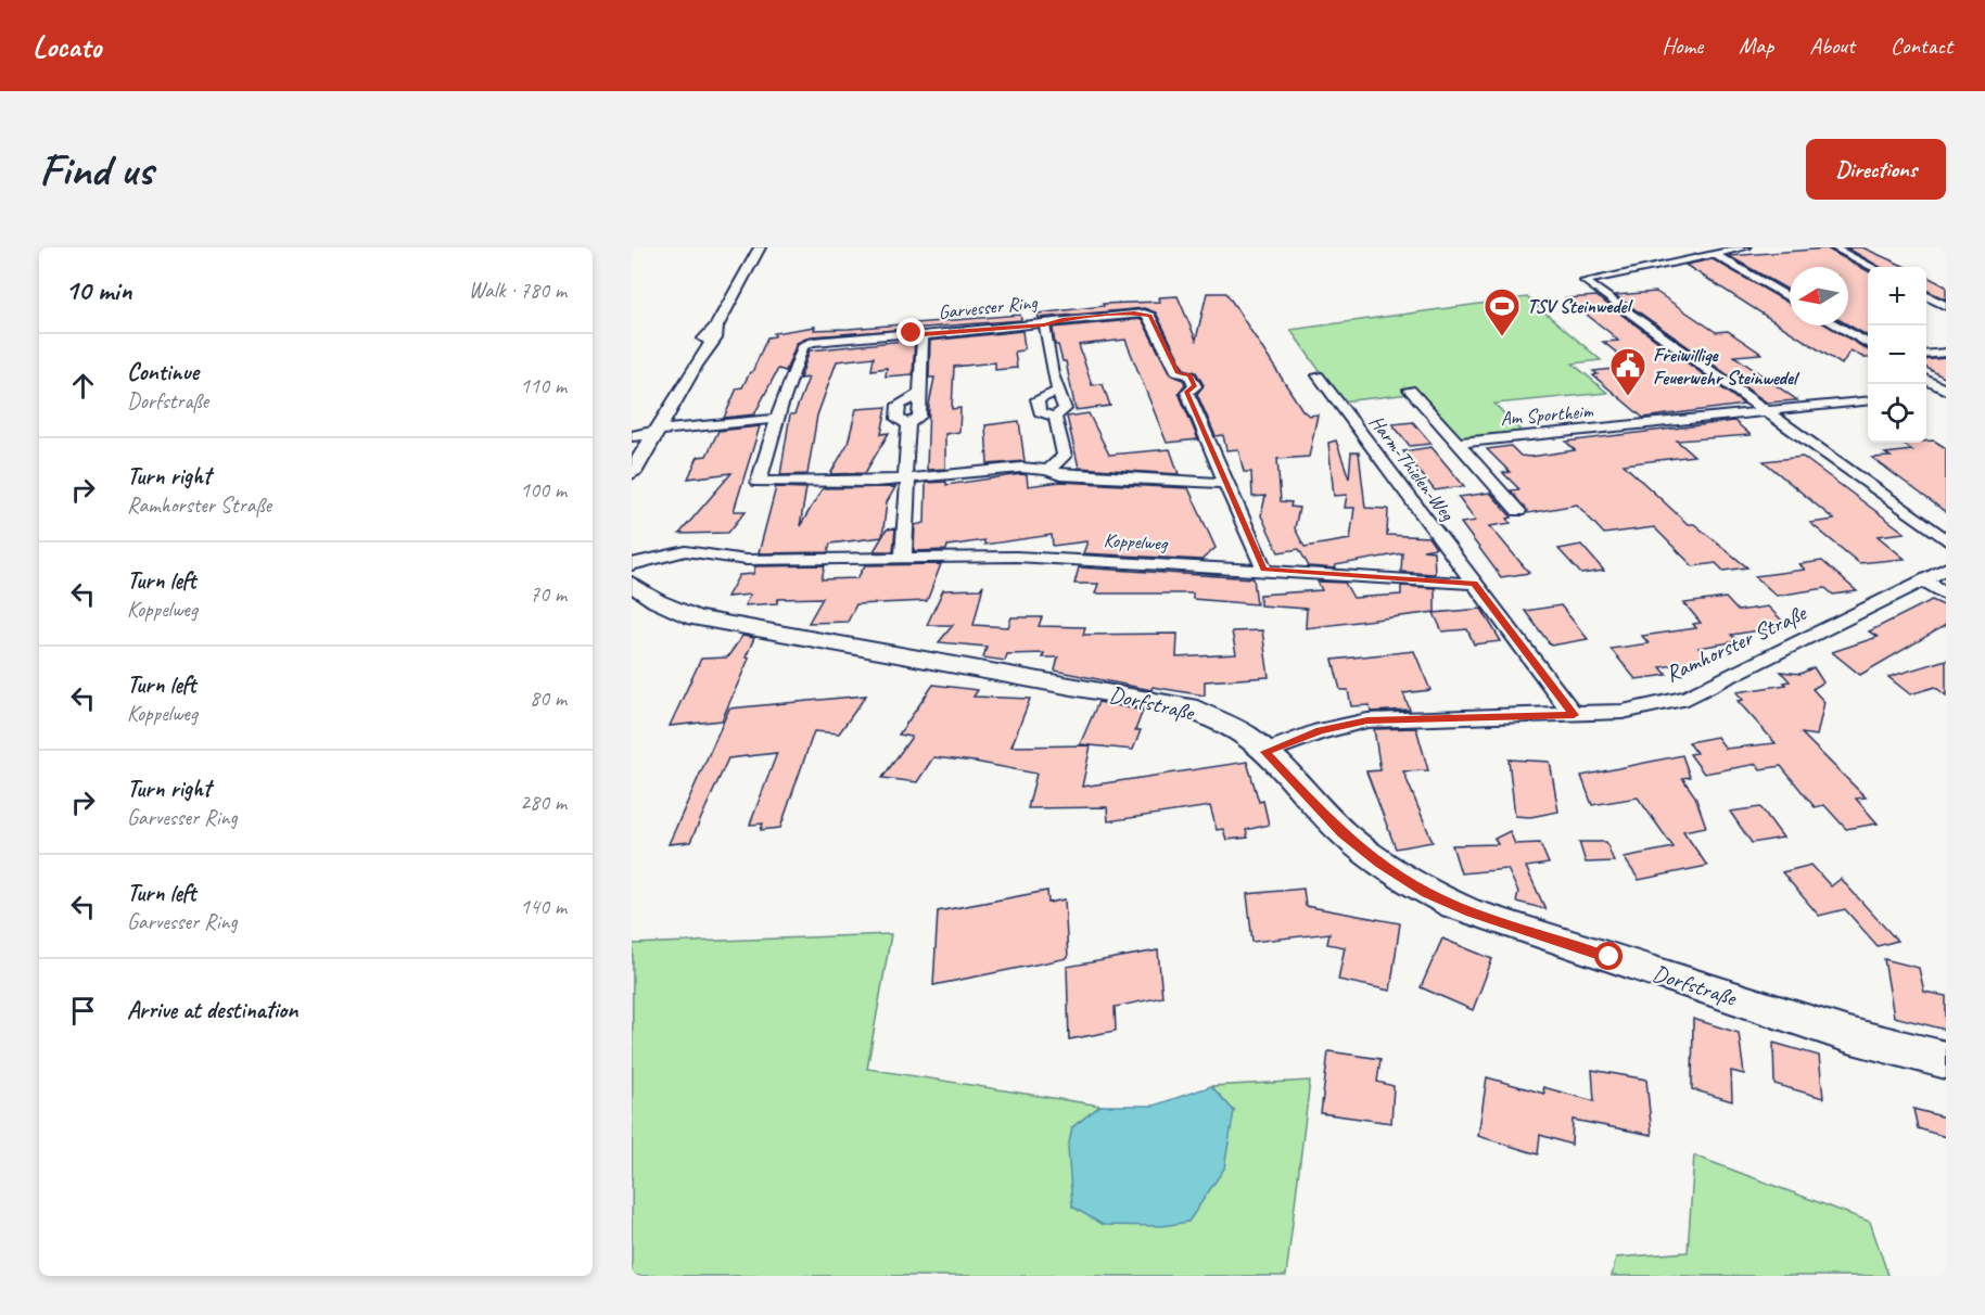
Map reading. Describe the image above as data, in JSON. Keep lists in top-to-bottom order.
{
  "streets": {
    "street": [
      "Garvesser Ring",
      "Am Sportheim",
      "Harm-Thielen-Weg",
      "Koppelweg",
      "Ramhorster Straße",
      "Dorfstraße"
    ]
  },
  "crossings": [
    ["Garvesser Ring", "Koppelweg"],
    ["Harm-Thielen-Weg", "Koppelweg"],
    ["Ramhorster Straße", "Dorfstraße"]
  ],
  "places": {
    "sports": ["TSV Steinwedel"],
    "public building": ["Freiwillige Feuerwehr Steinwedel"]
  },
  "north": "left",
  "page": {
    "header": "Locato",
    "nav": [
      "Home",
      "Map",
      "About",
      "Contact"
    ],
    "buttons": "Directions",
    "title": "Find us",
    "heading": ["10 min", "Walk · 780 m"],
    "map_buttons": ["+", "−"],
    "list": [
      ["Continue", "Dorfstraße", "110 m"],
      ["Turn right", "Ramhorster Straße", "100 m"],
      ["Turn left", "Koppelweg", "70 m"],
      ["Turn left", "Koppelweg", "80 m"],
      ["Turn right", "Garvesser Ring", "280 m"],
      ["Turn left", "Garvesser Ring", "140 m"],
      "Arrive at destination"
    ]
  }
}
